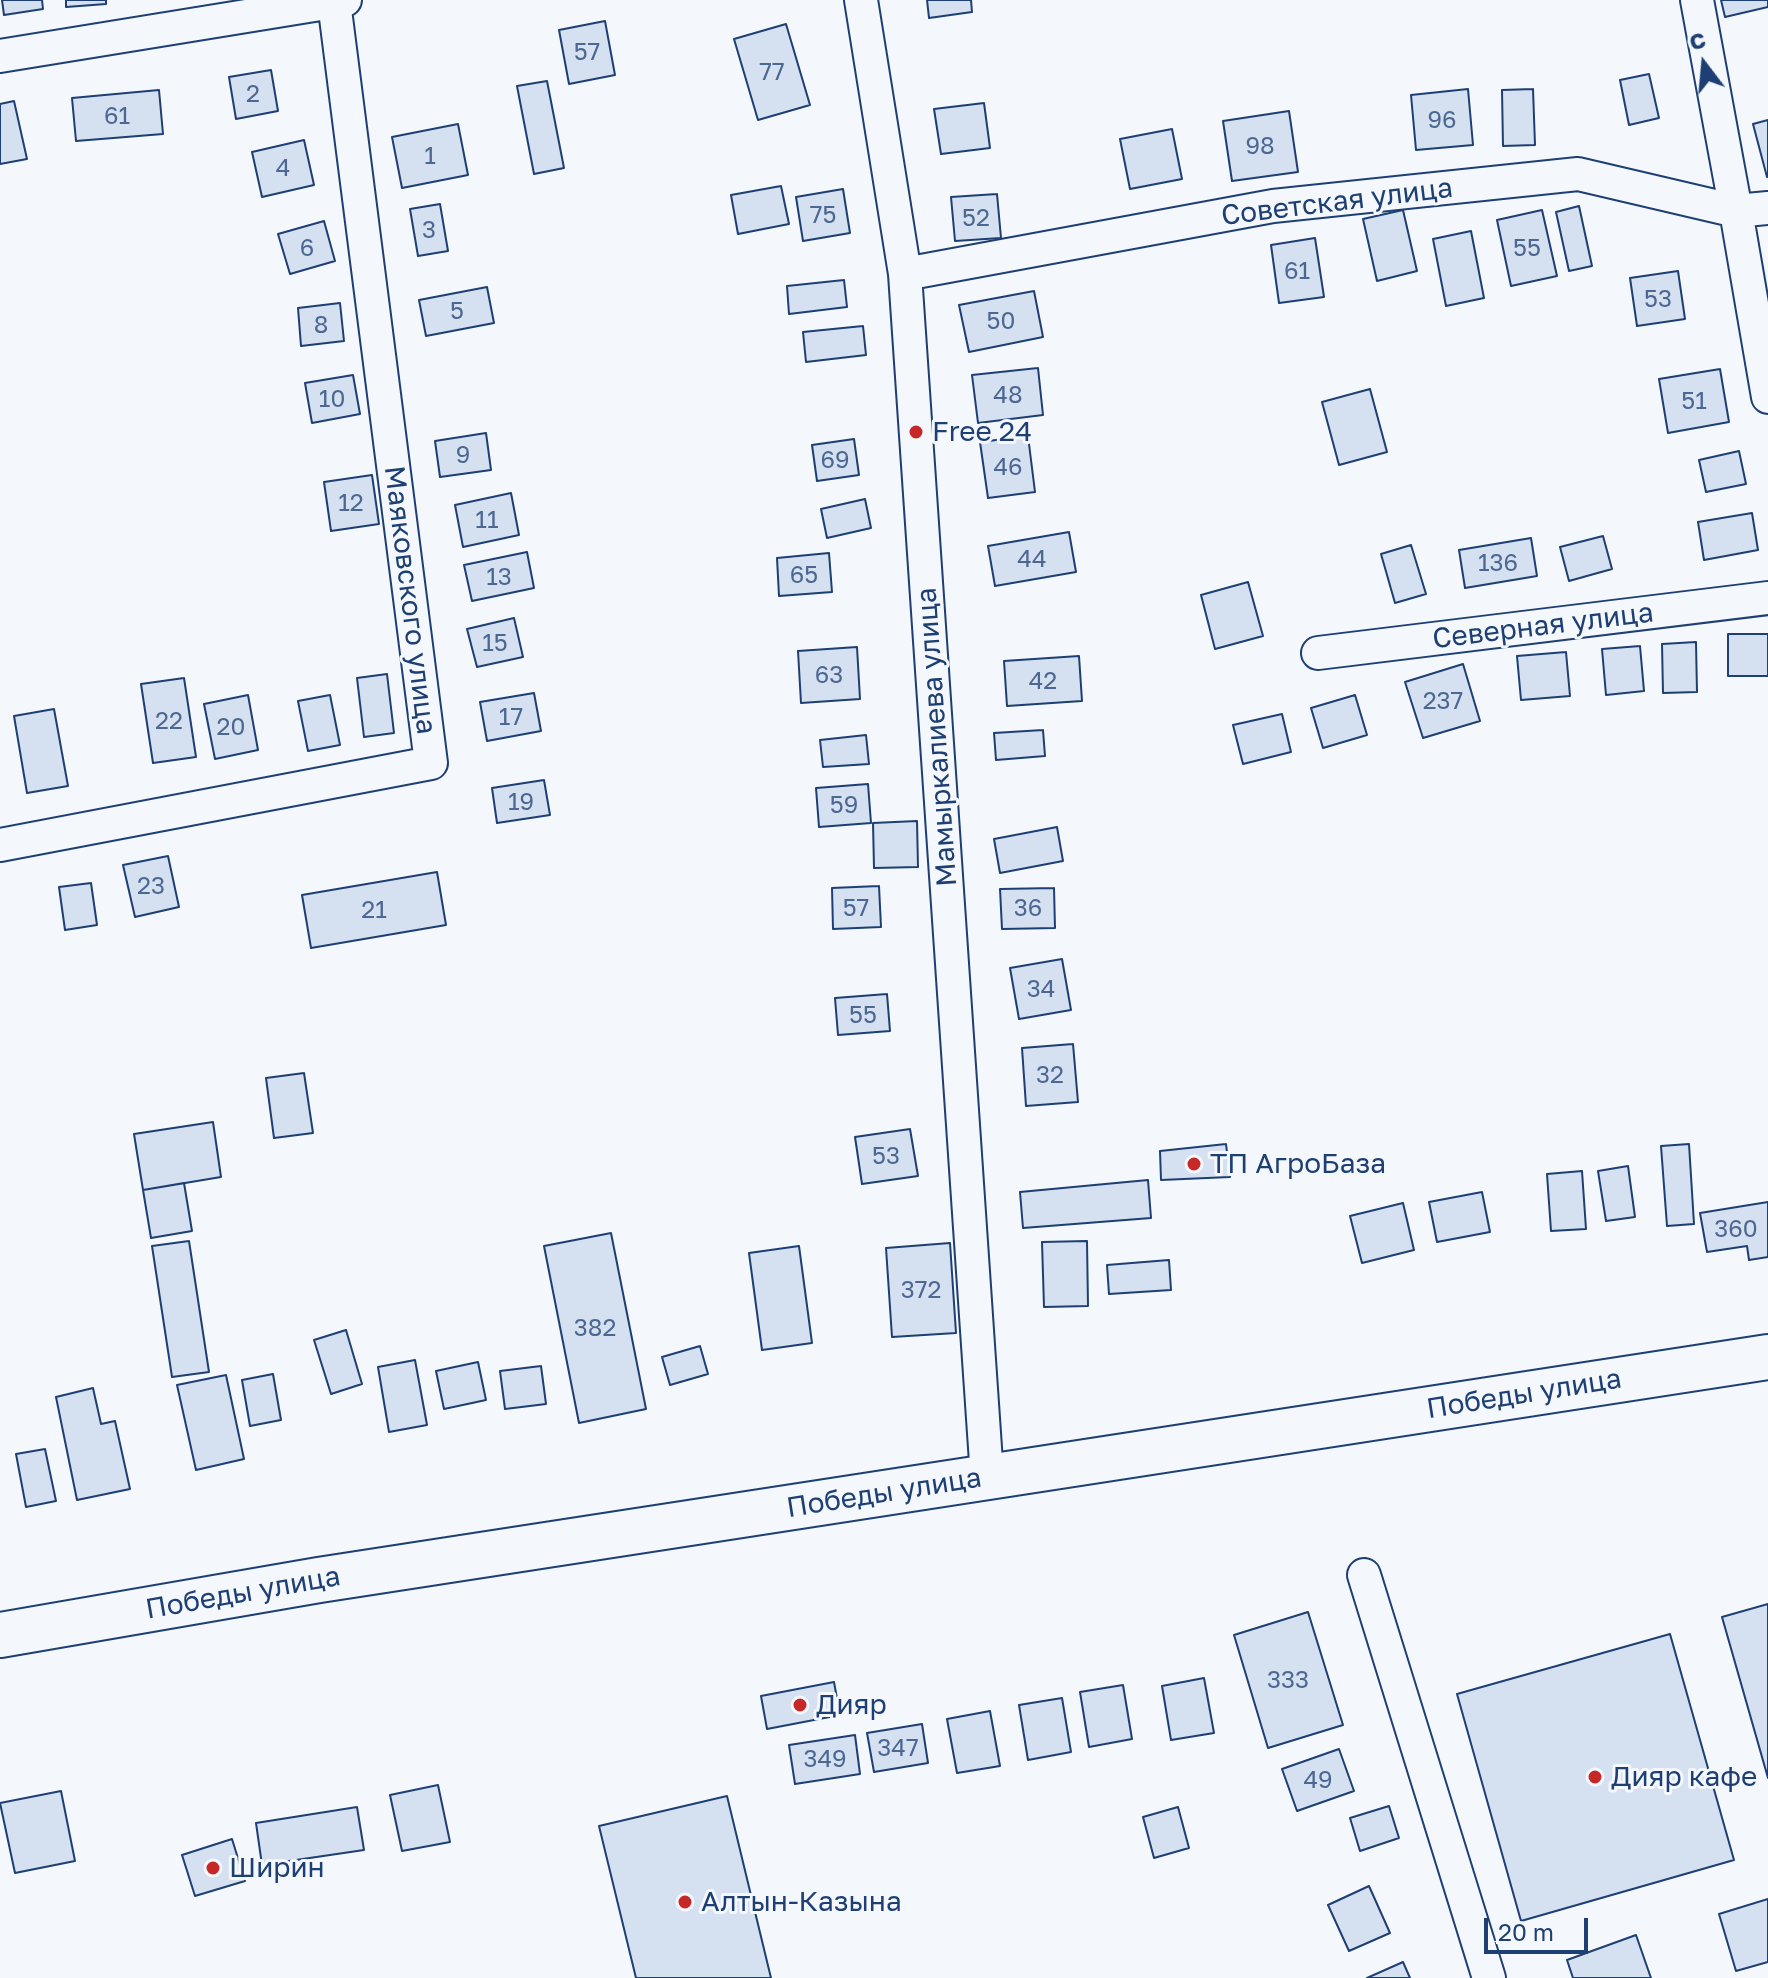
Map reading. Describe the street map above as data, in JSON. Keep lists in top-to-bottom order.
{
  "streets": {
    "main road": ["Победы улица"],
    "street": [
      "Советская улица",
      "Маяковского улица",
      "Северная улица",
      "Мамыркалиева улица"
    ]
  },
  "crossings": [
    ["Советская улица", "Мамыркалиева улица"],
    ["Мамыркалиева улица", "Победы улица"]
  ],
  "places": [
    "Free 24",
    "ТП АгроБаза",
    "Дияр",
    "Дияр кафе",
    "Ширин",
    "Алтын-Казына"
  ],
  "house_numbers": [
    "57",
    "77",
    "2",
    "61",
    "96",
    "98",
    "1",
    "4",
    "75",
    "52",
    "3",
    "6",
    "55",
    "61",
    "53",
    "5",
    "50",
    "8",
    "48",
    "10",
    "51",
    "9",
    "69",
    "46",
    "12",
    "11",
    "44",
    "136",
    "65",
    "13",
    "15",
    "63",
    "42",
    "237",
    "17",
    "22",
    "20",
    "19",
    "59",
    "23",
    "57",
    "36",
    "21",
    "34",
    "55",
    "32",
    "53",
    "360",
    "372",
    "382",
    "333",
    "347",
    "349",
    "49"
  ],
  "scale_bar": "20 m",
  "north": "top"
}
